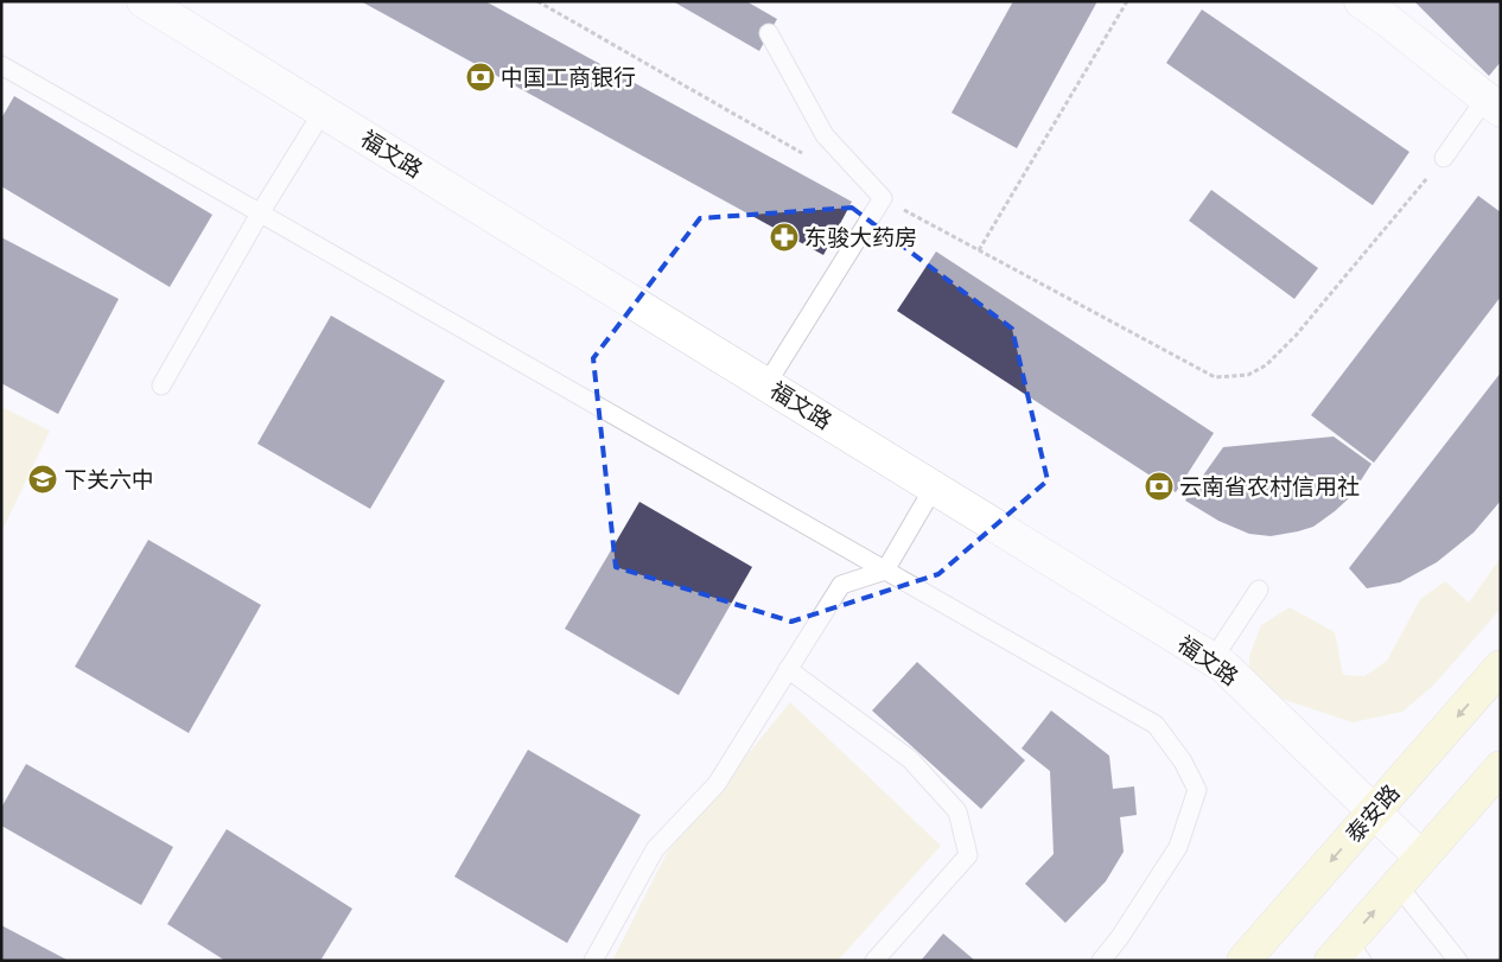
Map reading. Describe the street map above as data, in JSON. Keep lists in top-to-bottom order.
{
  "streets": {
    "main road": ["泰安路"],
    "street": ["福文路"]
  },
  "crossings": [
    ["福文路", "泰安路"]
  ],
  "places": {
    "bank": ["中国工商银行", "云南省农村信用社"],
    "pharmacy": ["东骏大药房"],
    "school or university": ["下关六中"]
  }
}
